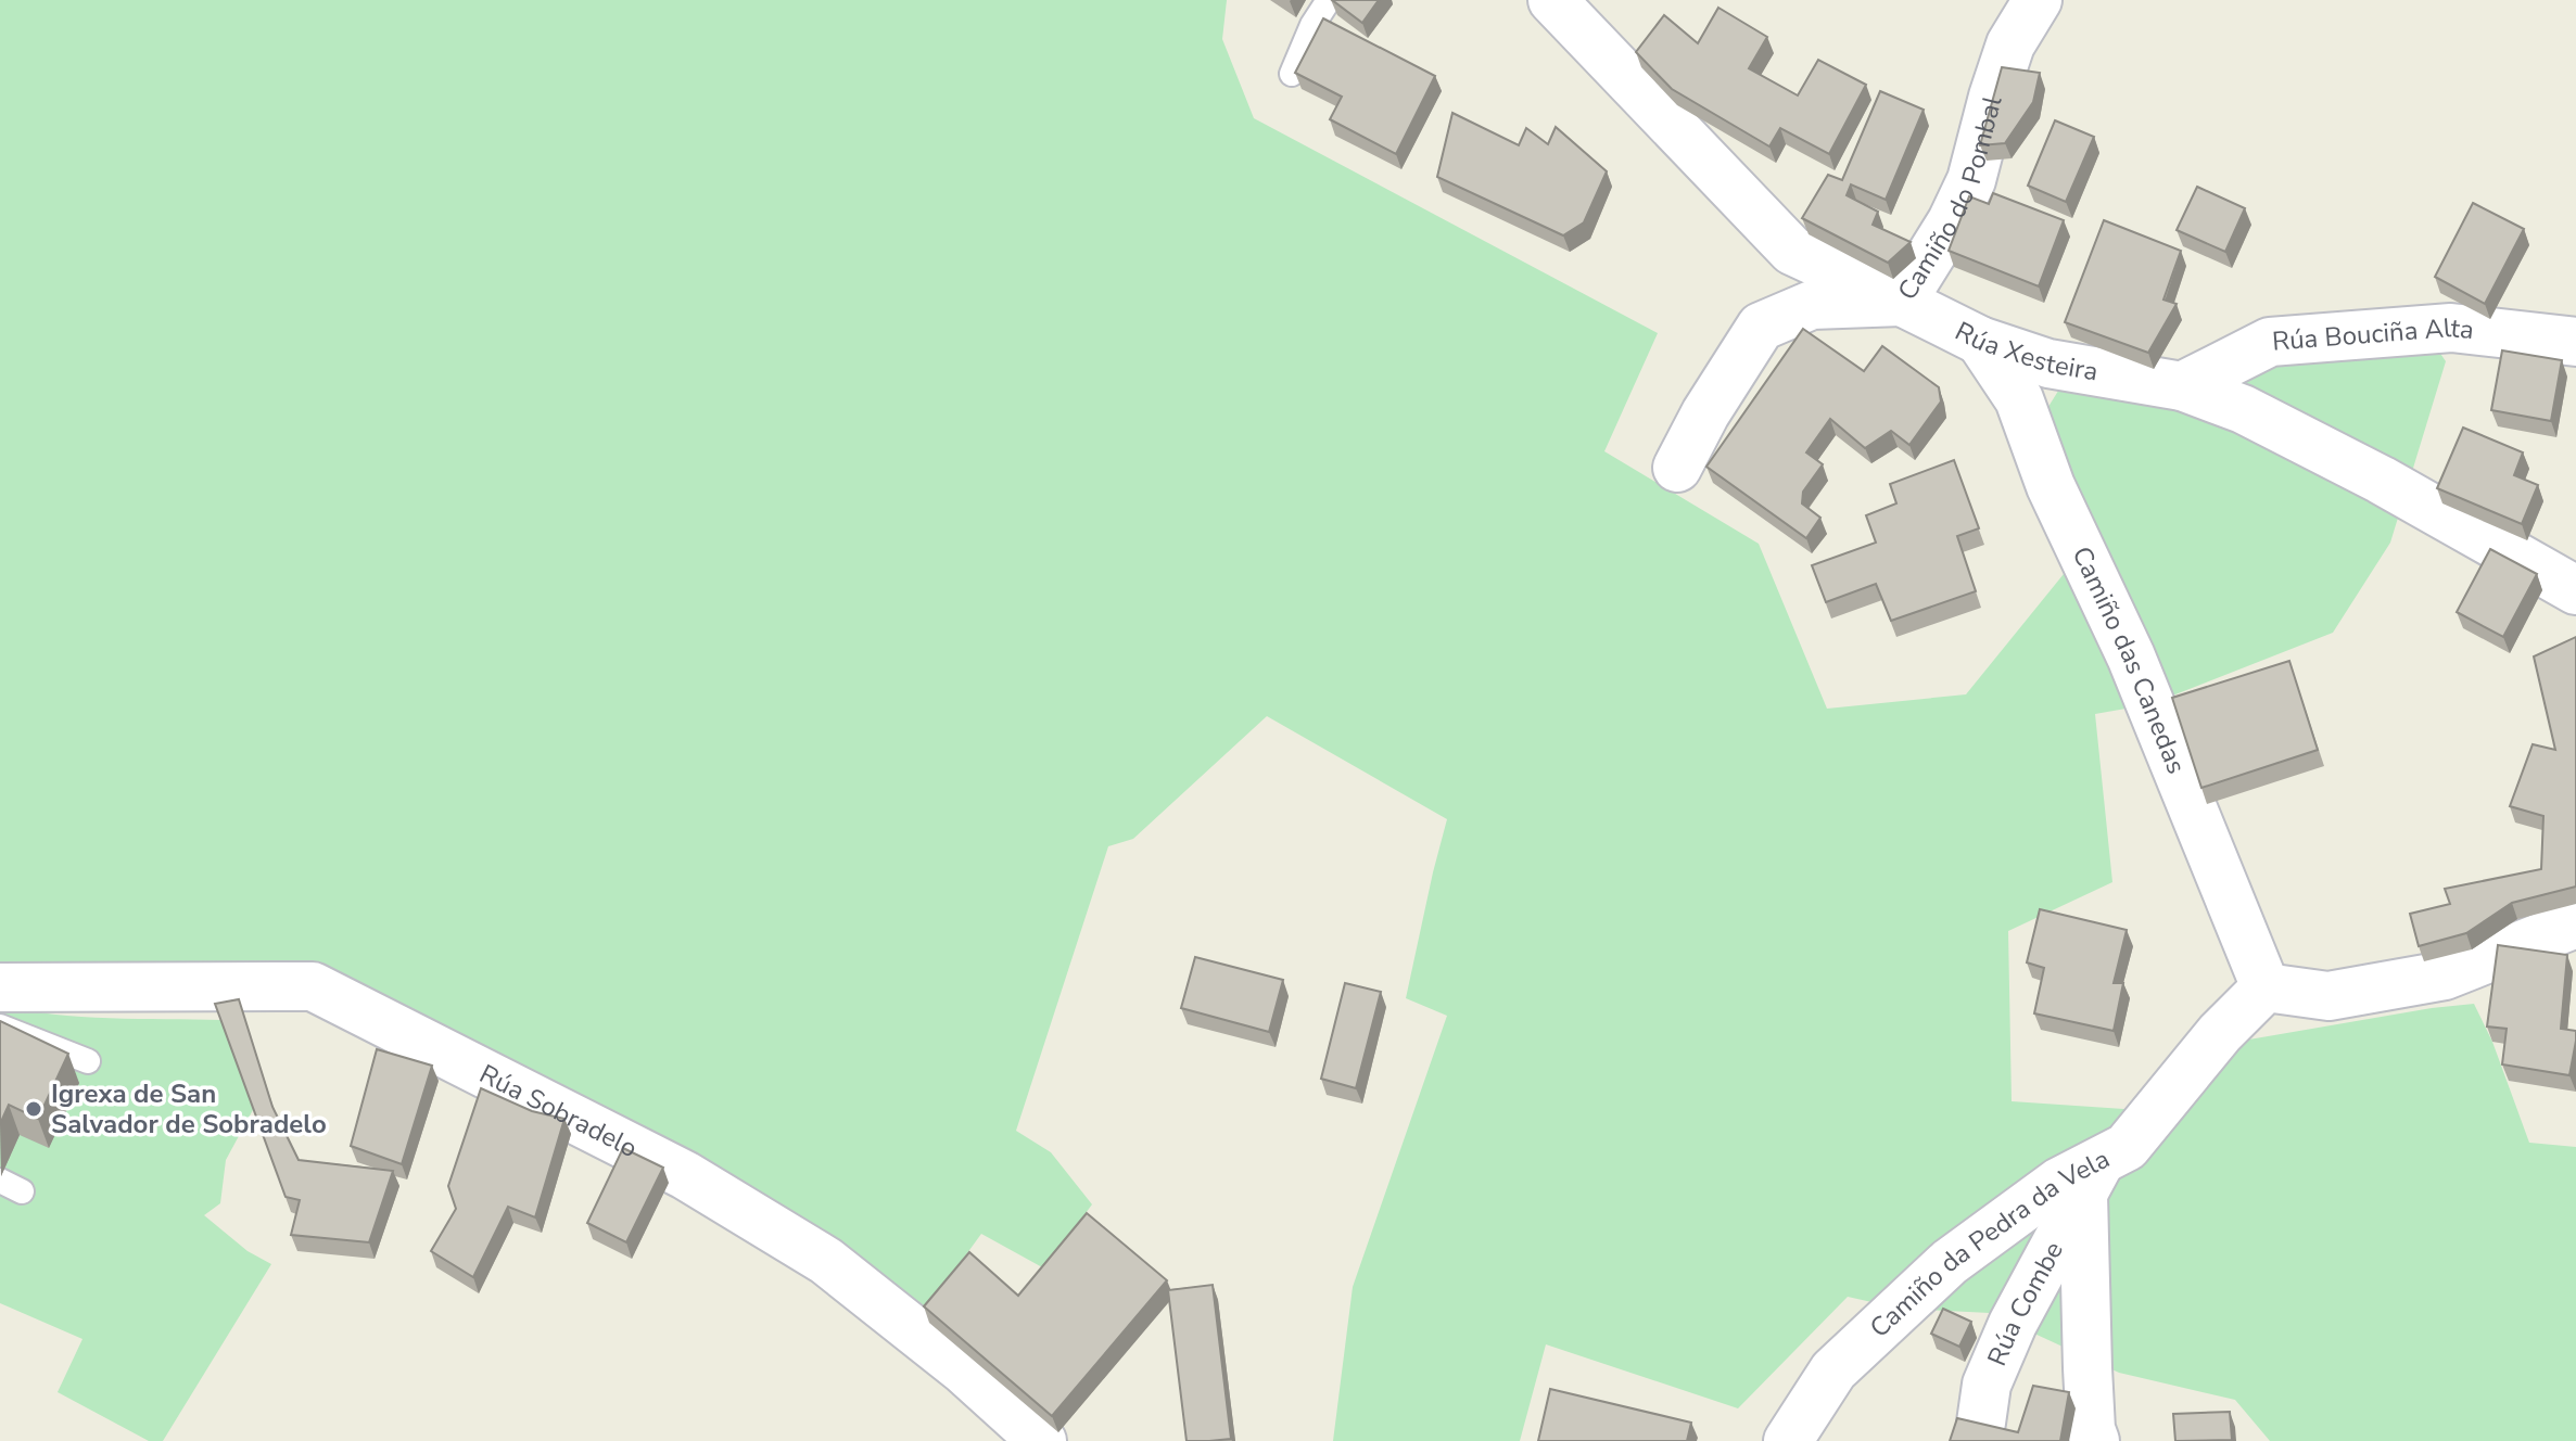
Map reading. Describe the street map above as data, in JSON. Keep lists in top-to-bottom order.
{
  "streets": {
    "street": [
      "Camiño do Pombal",
      "Rúa Bouciña Alta",
      "Rúa Xesteira",
      "Camiño das Canedas",
      "Rúa Sobradelo",
      "Camiño da Pedra da Vela",
      "Rúa Combe"
    ]
  },
  "crossings": [
    ["Camiño do Pombal", "Rúa Xesteira"],
    ["Rúa Bouciña Alta", "Rúa Xesteira"],
    ["Rúa Xesteira", "Camiño das Canedas"],
    ["Camiño das Canedas", "Camiño da Pedra da Vela"],
    ["Camiño da Pedra da Vela", "Rúa Combe"]
  ],
  "places": ["Igrexa de San Salvador de Sobradelo"]
}
